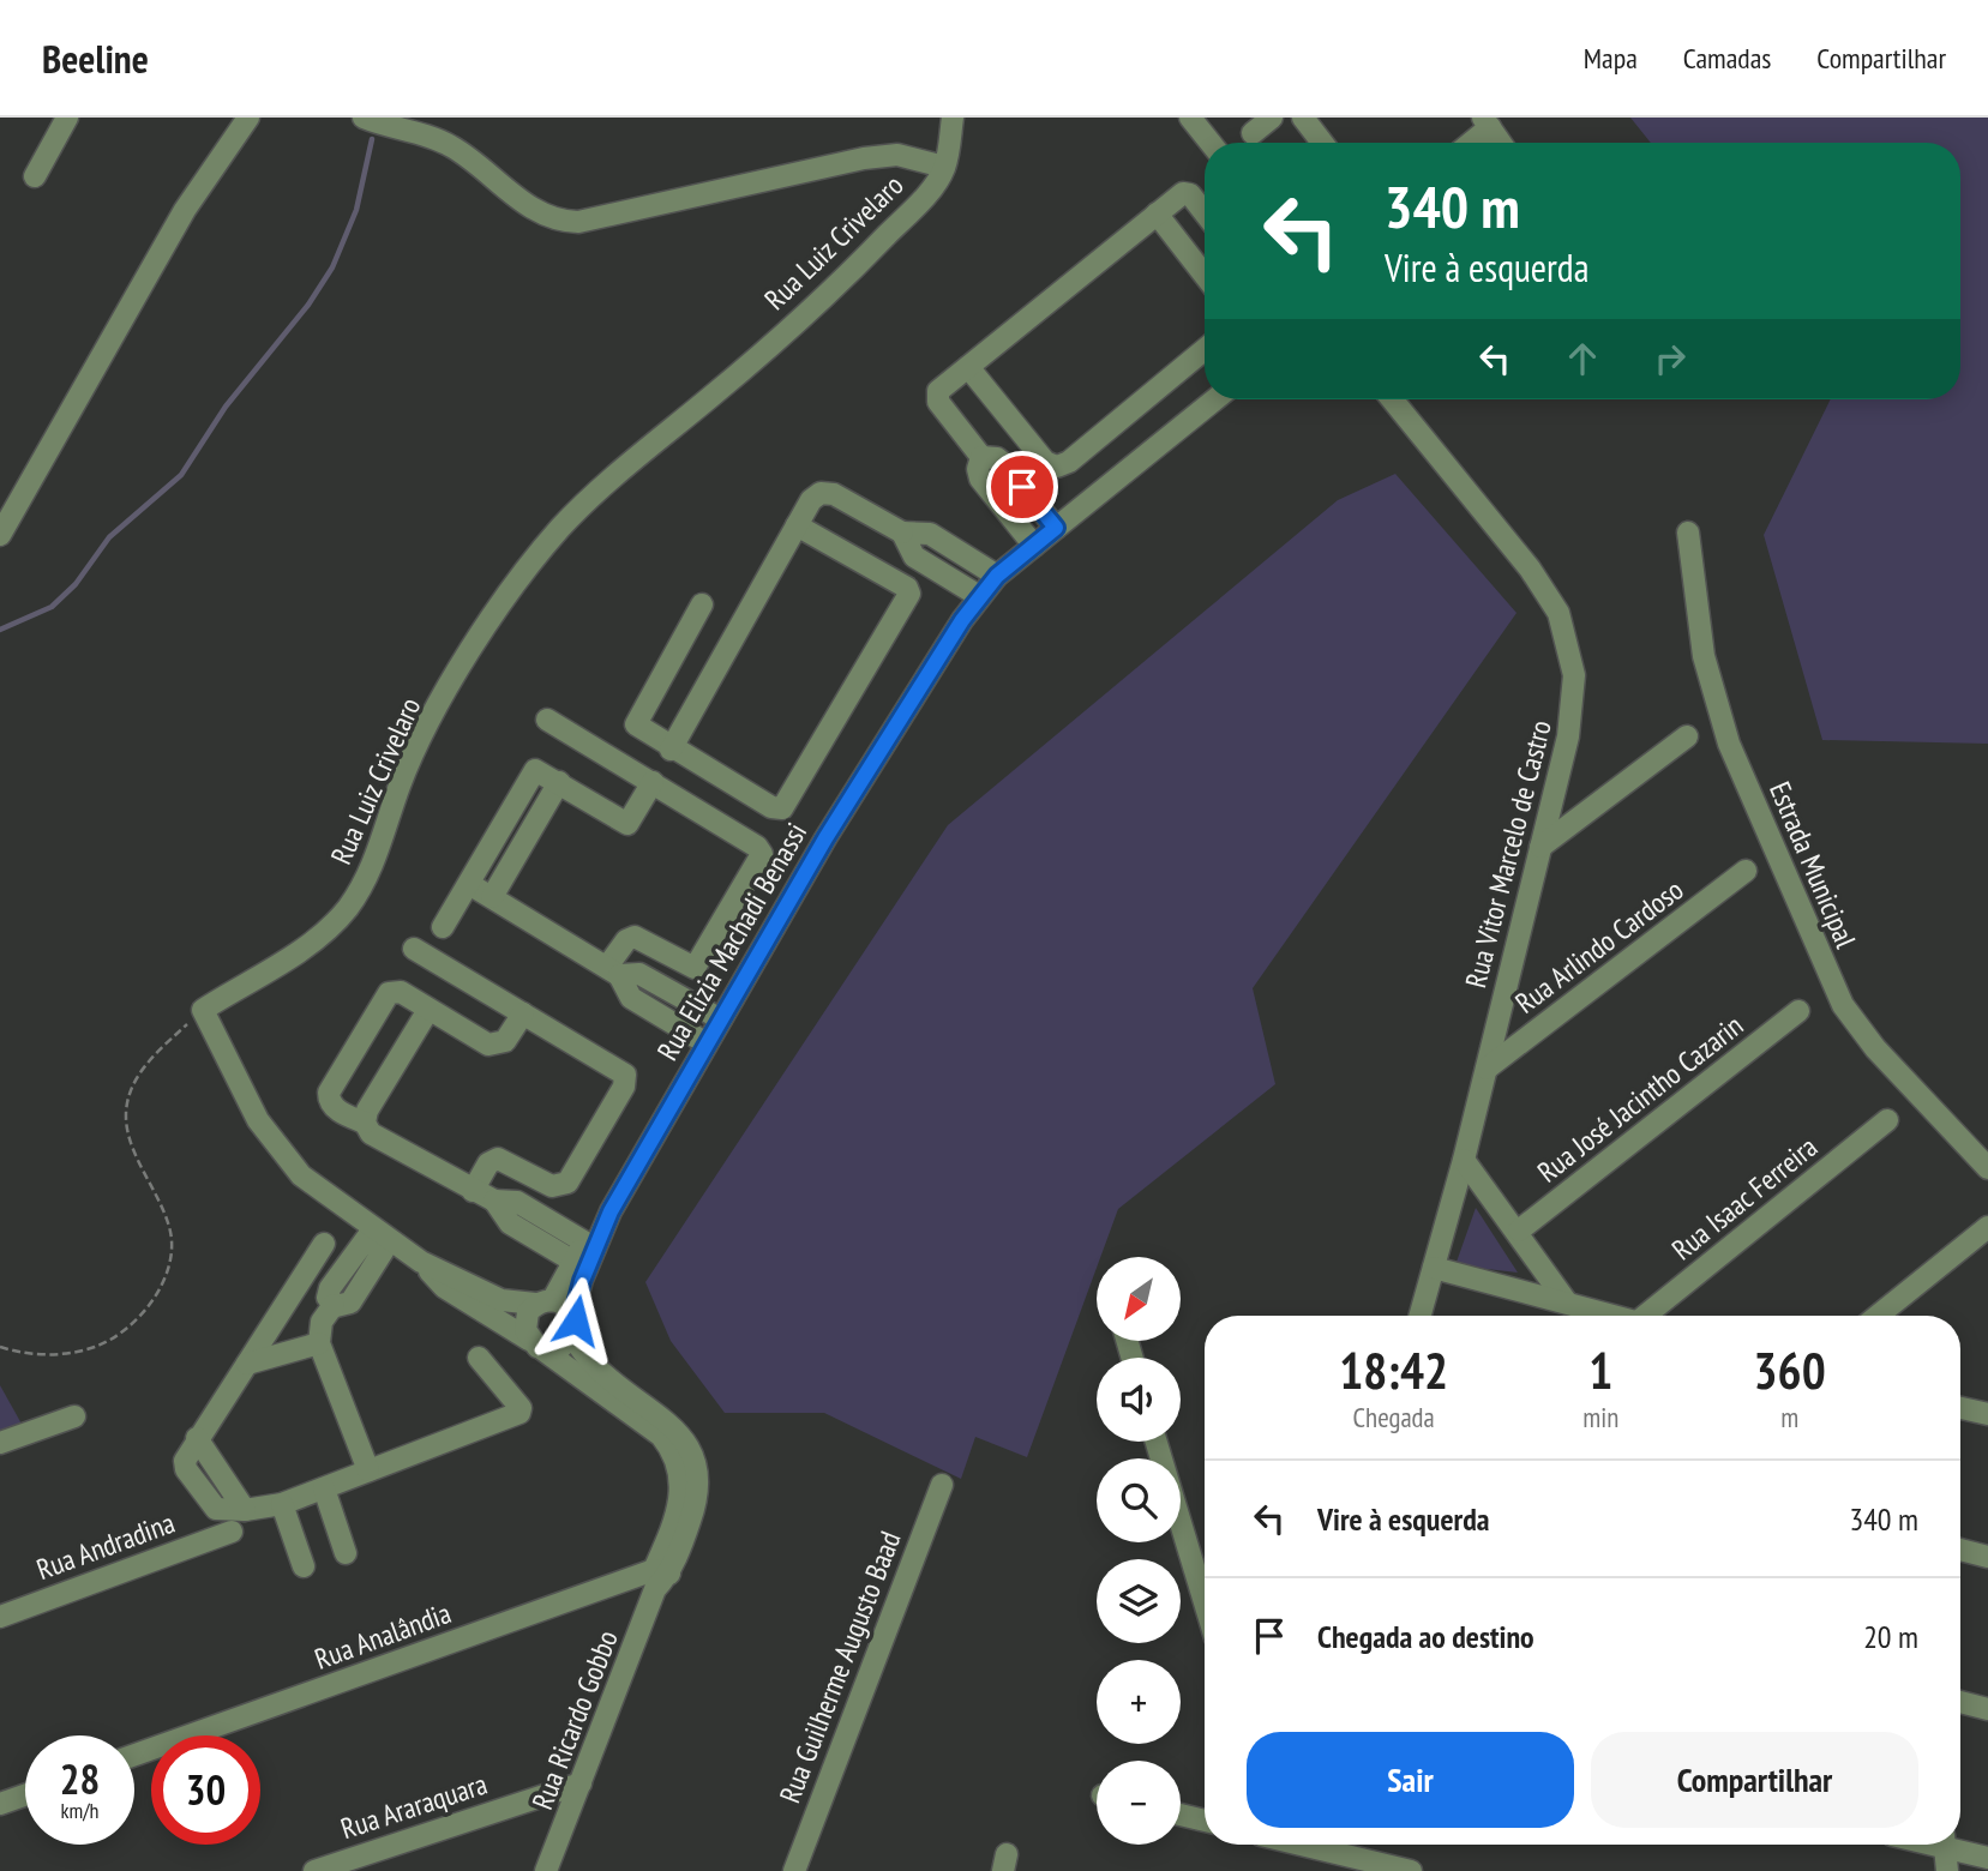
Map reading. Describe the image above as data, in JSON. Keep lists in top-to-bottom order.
{
  "streets": {
    "street": [
      "Rua Luiz Crivelaro",
      "Rua Vitor Marcelo de Castro",
      "Estrada Municipal",
      "Rua Elizia Machadi Benassi",
      "Rua Arlindo Cardoso",
      "Rua José Jacintho Cazarin",
      "Rua Isaac Ferreira",
      "Rua Andradina",
      "Rua Analândia",
      "Rua Guilherme Augusto Baad",
      "Rua Ricardo Gobbo",
      "Rua Araraquara"
    ]
  },
  "crossings": [
    ["Rua Vitor Marcelo de Castro", "Rua Arlindo Cardoso"],
    ["Rua Analândia", "Rua Ricardo Gobbo"],
    ["Rua Ricardo Gobbo", "Rua Araraquara"]
  ],
  "north": "bottom left",
  "page": {
    "header": "Beeline",
    "nav": ["Mapa", "Camadas", "Compartilhar"],
    "turn": ["340 m", "Vire à esquerda"],
    "map_buttons": ["+", "−"],
    "eta": [
      "18:42",
      "Chegada",
      "1",
      "min",
      "360",
      "m"
    ],
    "list": [
      {
        "name": "Vire à esquerda",
        "value": "340 m"
      },
      {
        "name": "Chegada ao destino",
        "value": "20 m"
      }
    ],
    "buttons": ["Sair", "Compartilhar"],
    "speed": "28 km/h",
    "limit": "30"
  }
}
